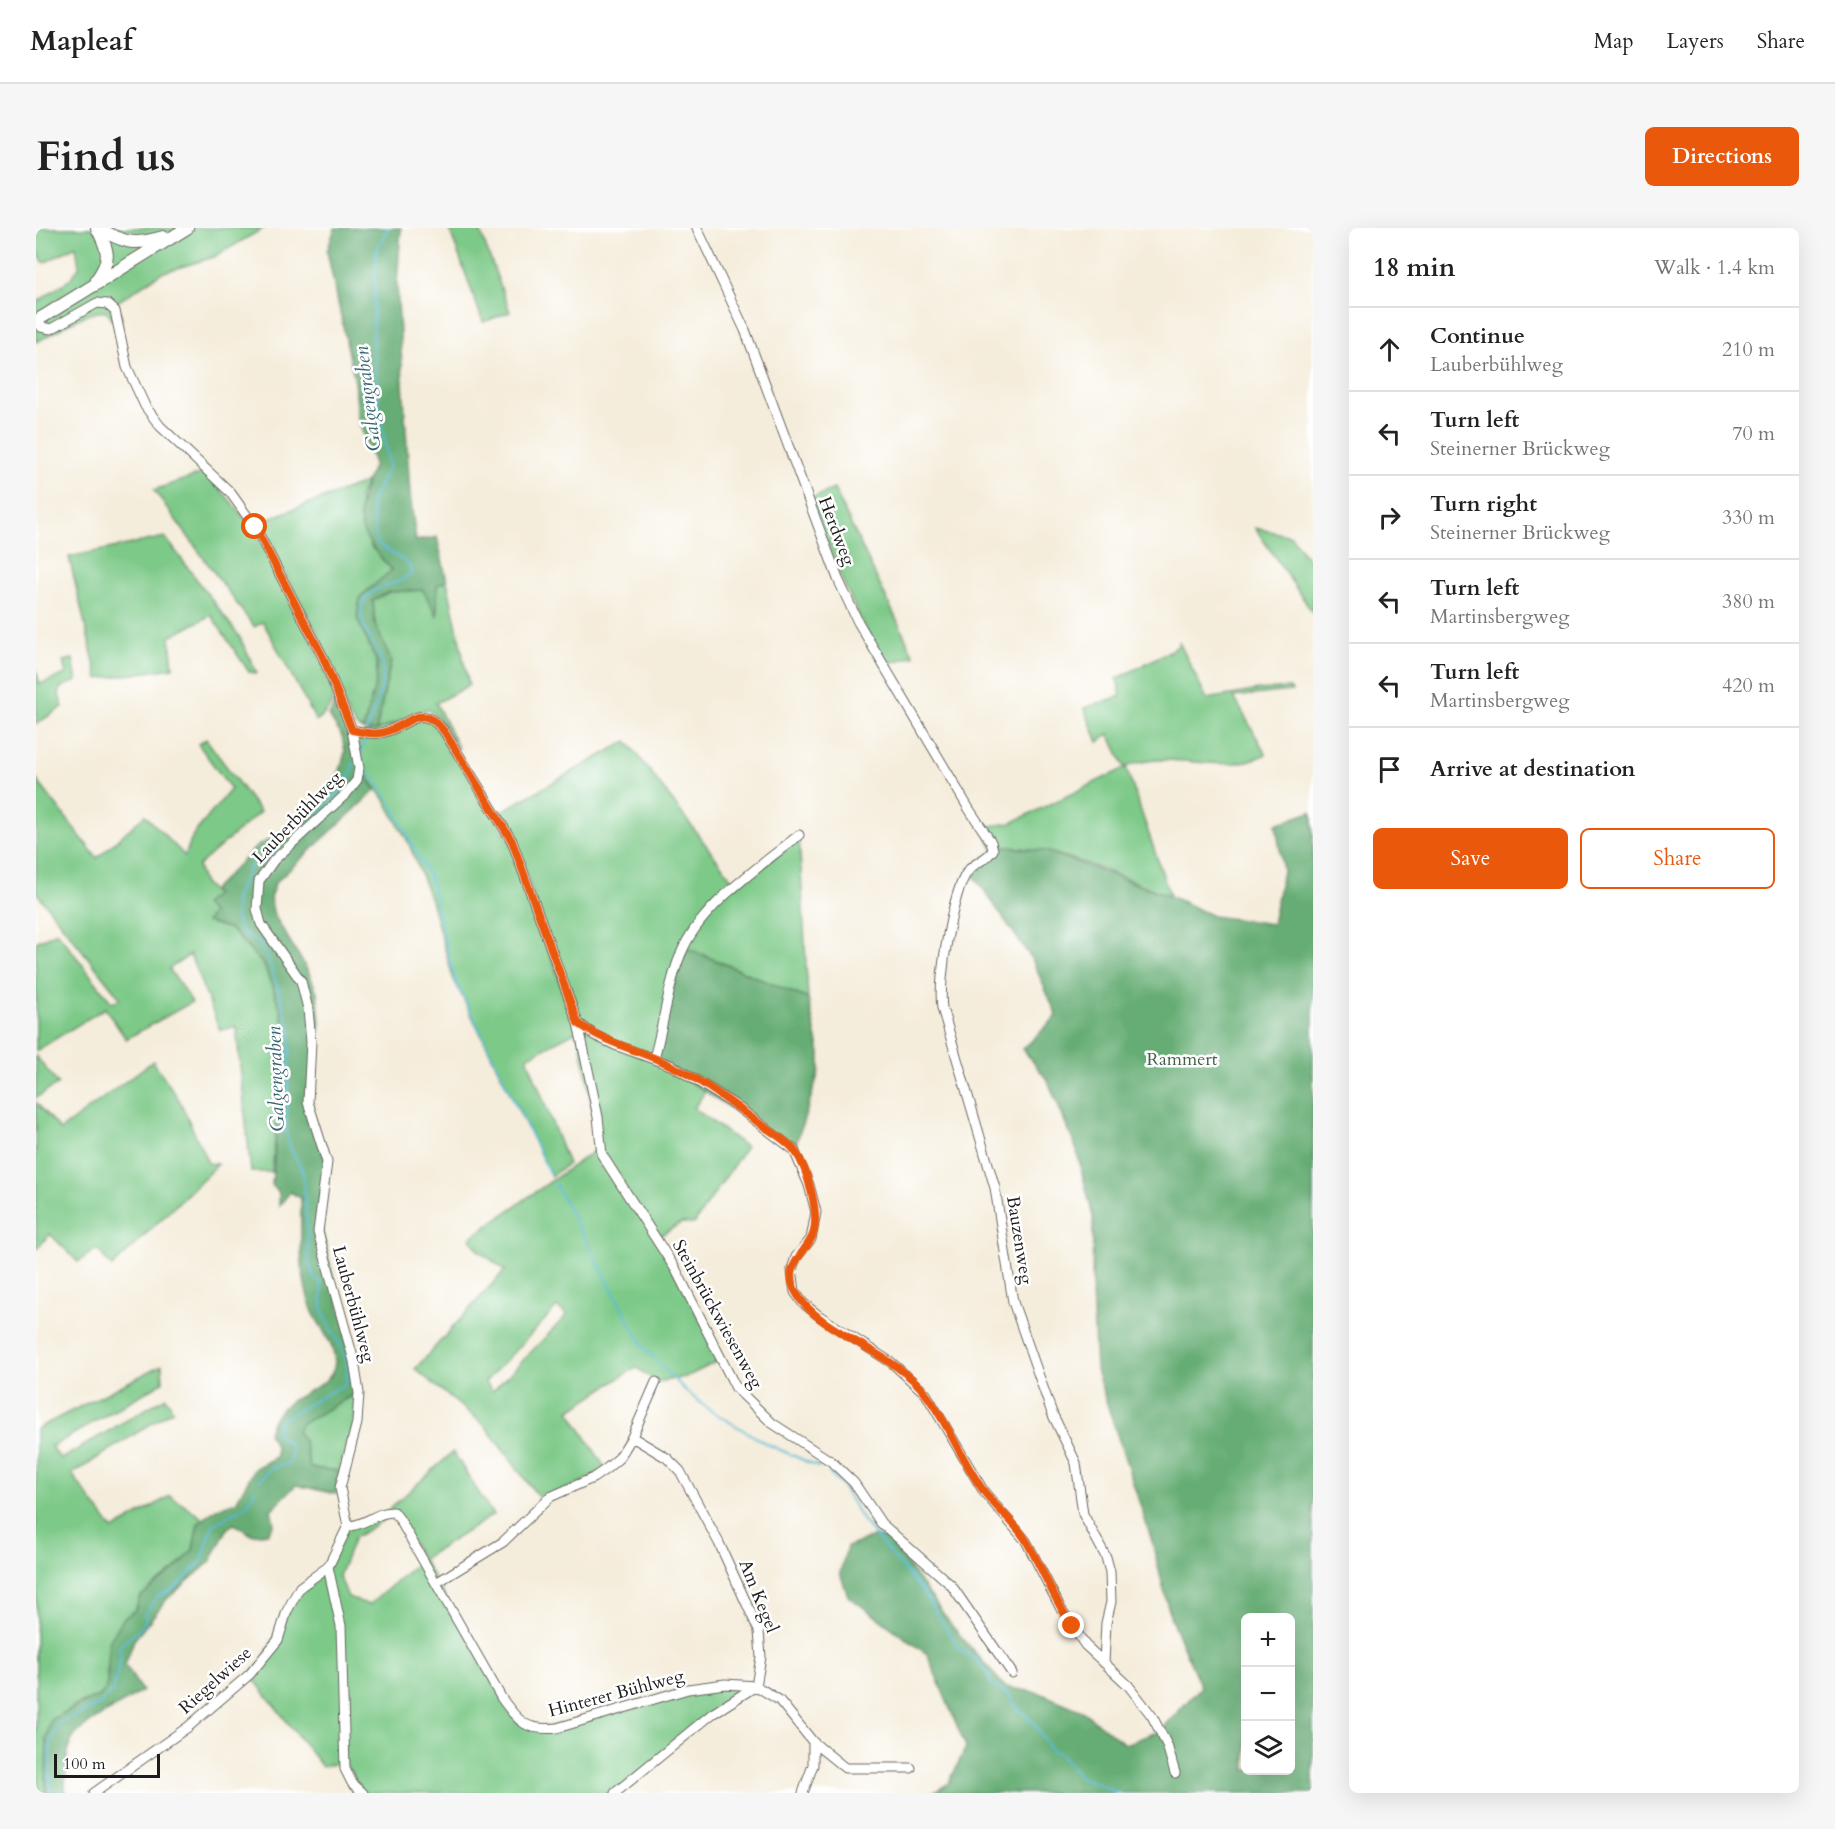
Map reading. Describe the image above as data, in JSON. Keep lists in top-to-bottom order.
{
  "streets": {
    "street": [
      "Herdweg",
      "Lauberbühlweg",
      "Bauzenweg",
      "Steinbrückwiesenweg",
      "Am Kegel",
      "Riegelwiese",
      "Hinterer Bühlweg"
    ]
  },
  "crossings": [
    ["Herdweg", "Bauzenweg"],
    ["Lauberbühlweg", "Steinbrückwiesenweg"],
    ["Lauberbühlweg", "Hinterer Bühlweg"],
    ["Am Kegel", "Hinterer Bühlweg"]
  ],
  "water": ["Galgengraben"],
  "parks": ["Rammert"],
  "scale_bar": "100 m",
  "page": {
    "header": "Mapleaf",
    "nav": ["Map", "Layers", "Share"],
    "buttons": [
      "Directions",
      ["Save", "Share"]
    ],
    "title": "Find us",
    "heading": ["18 min", "Walk · 1.4 km"],
    "list": [
      ["Continue", "Lauberbühlweg", "210 m"],
      ["Turn left", "Steinerner Brückweg", "70 m"],
      ["Turn right", "Steinerner Brückweg", "330 m"],
      ["Turn left", "Martinsbergweg", "380 m"],
      ["Turn left", "Martinsbergweg", "420 m"],
      "Arrive at destination"
    ],
    "map_buttons": ["+", "−"],
    "scale": "100 m"
  }
}
